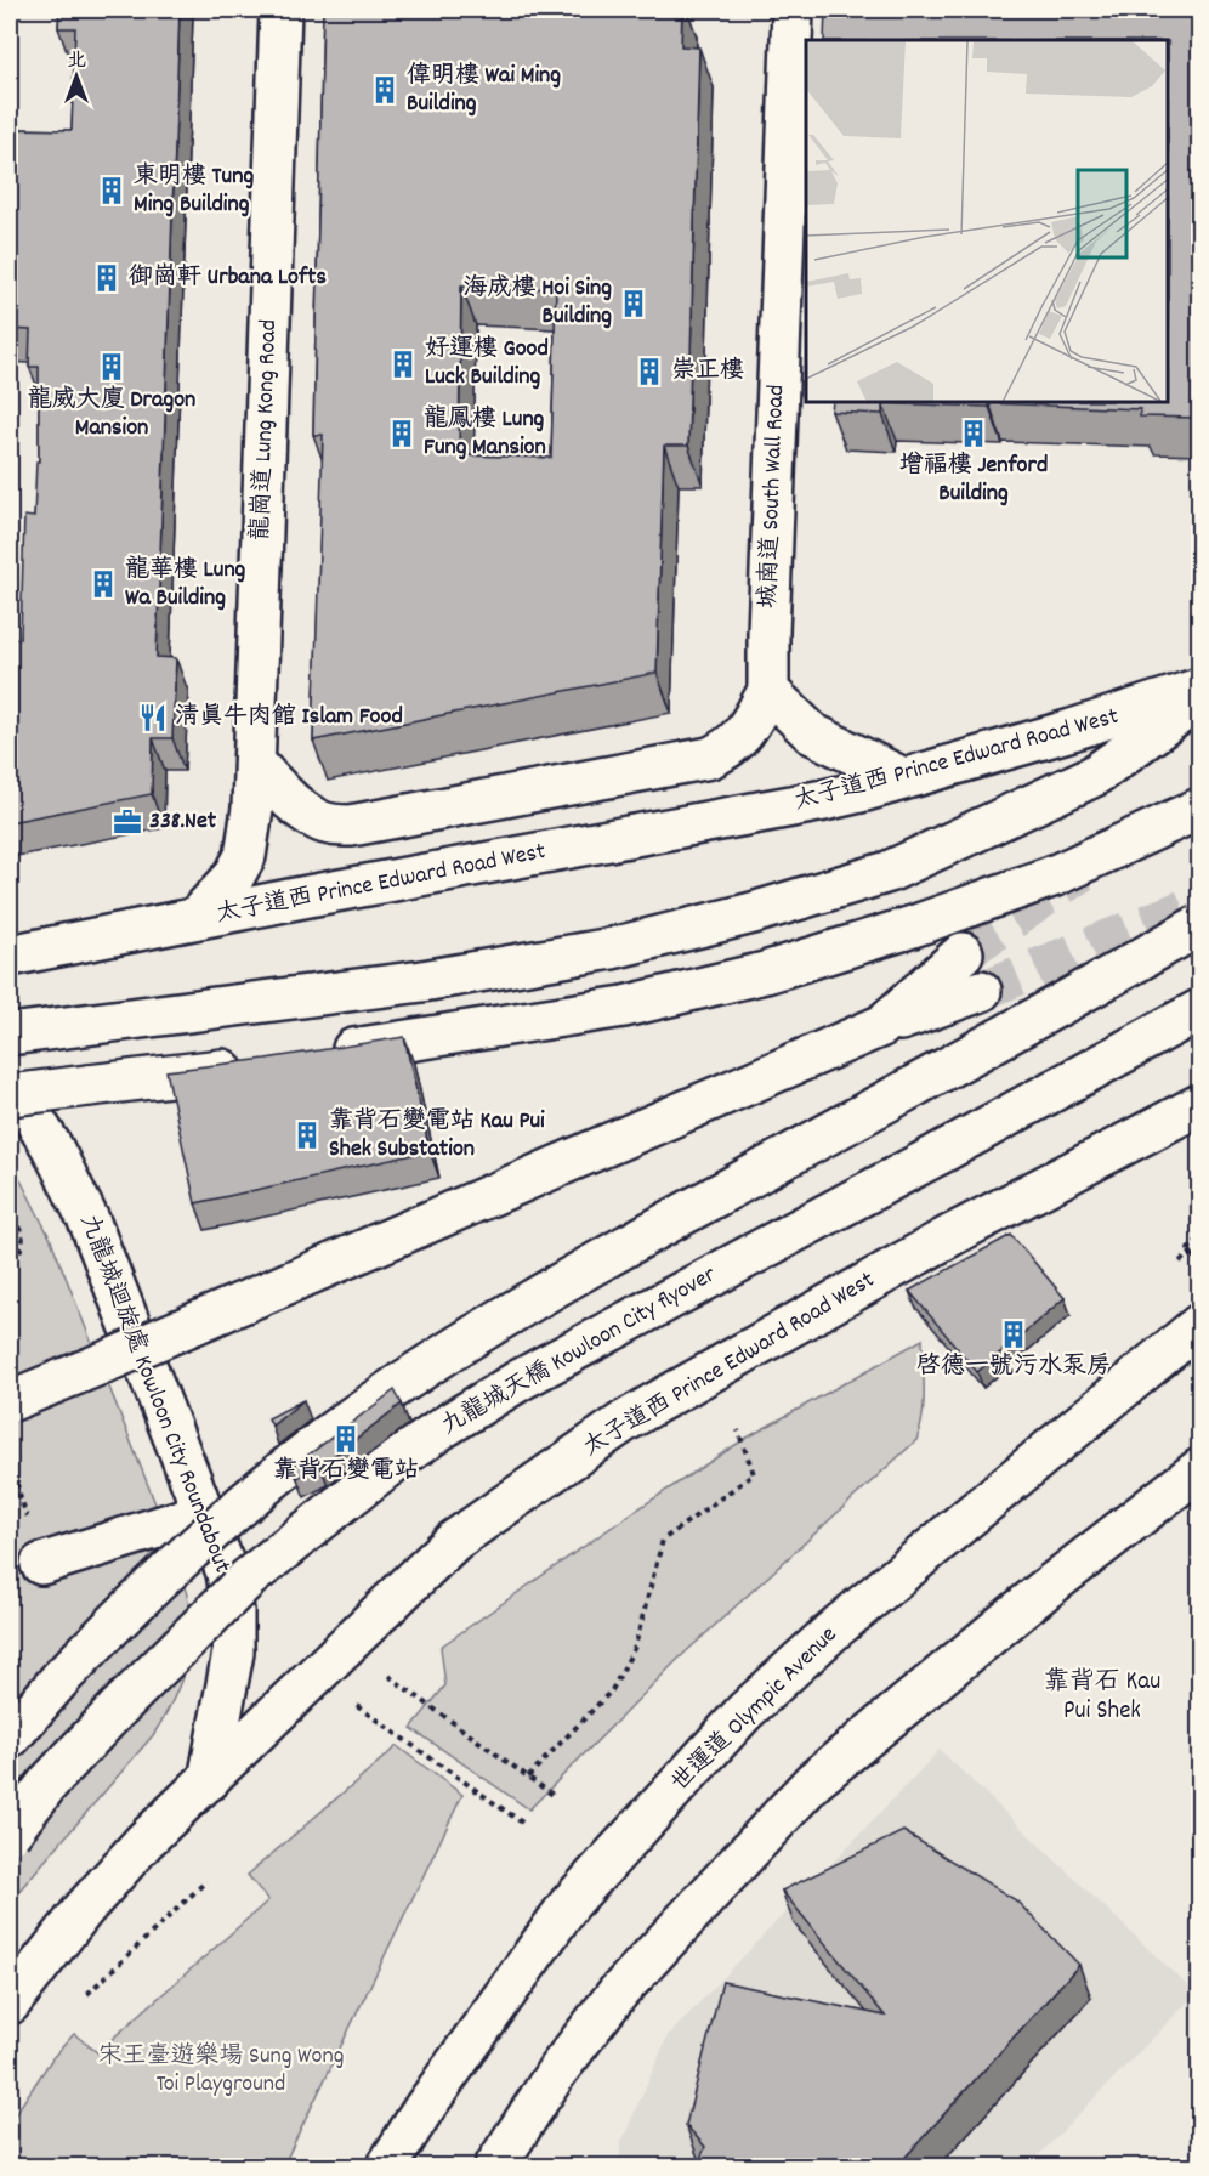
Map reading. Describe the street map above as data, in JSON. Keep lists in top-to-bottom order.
{
  "streets": {
    "main road": [
      "龍崗道 Lung Kong Road",
      "城南道 South Wall Road",
      "太子道西 Prince Edward Road West",
      "九龍城天橋 Kowloon City flyover",
      "九龍城迴旋處 Kowloon City Roundabout",
      "世運道 Olympic Avenue"
    ]
  },
  "crossings": [
    ["龍崗道 Lung Kong Road", "太子道西 Prince Edward Road West"],
    ["太子道西 Prince Edward Road West", "九龍城迴旋處 Kowloon City Roundabout"]
  ],
  "districts": ["靠背石 Kau Pui Shek"],
  "parks": ["宋王臺遊樂場 Sung Wong Toi Playground"],
  "places": {
    "building": [
      "偉明樓 Wai Ming Building",
      "東明樓 Tung Ming Building",
      "御崗軒 Urbana Lofts",
      "海成樓 Hoi Sing Building",
      "好運樓 Good Luck Building",
      "龍威大廈 Dragon Mansion",
      "崇正樓",
      "龍鳳樓 Lung Fung Mansion",
      "增福樓 Jenford Building",
      "龍華樓 Lung Wa Building",
      "靠背石變電站 Kau Pui Shek Substation",
      "啓德一號污水泵房",
      "靠背石變電站"
    ],
    "restaurant": ["清真牛肉館 Islam Food"],
    "office": ["338.Net"]
  },
  "north": "top"
}
